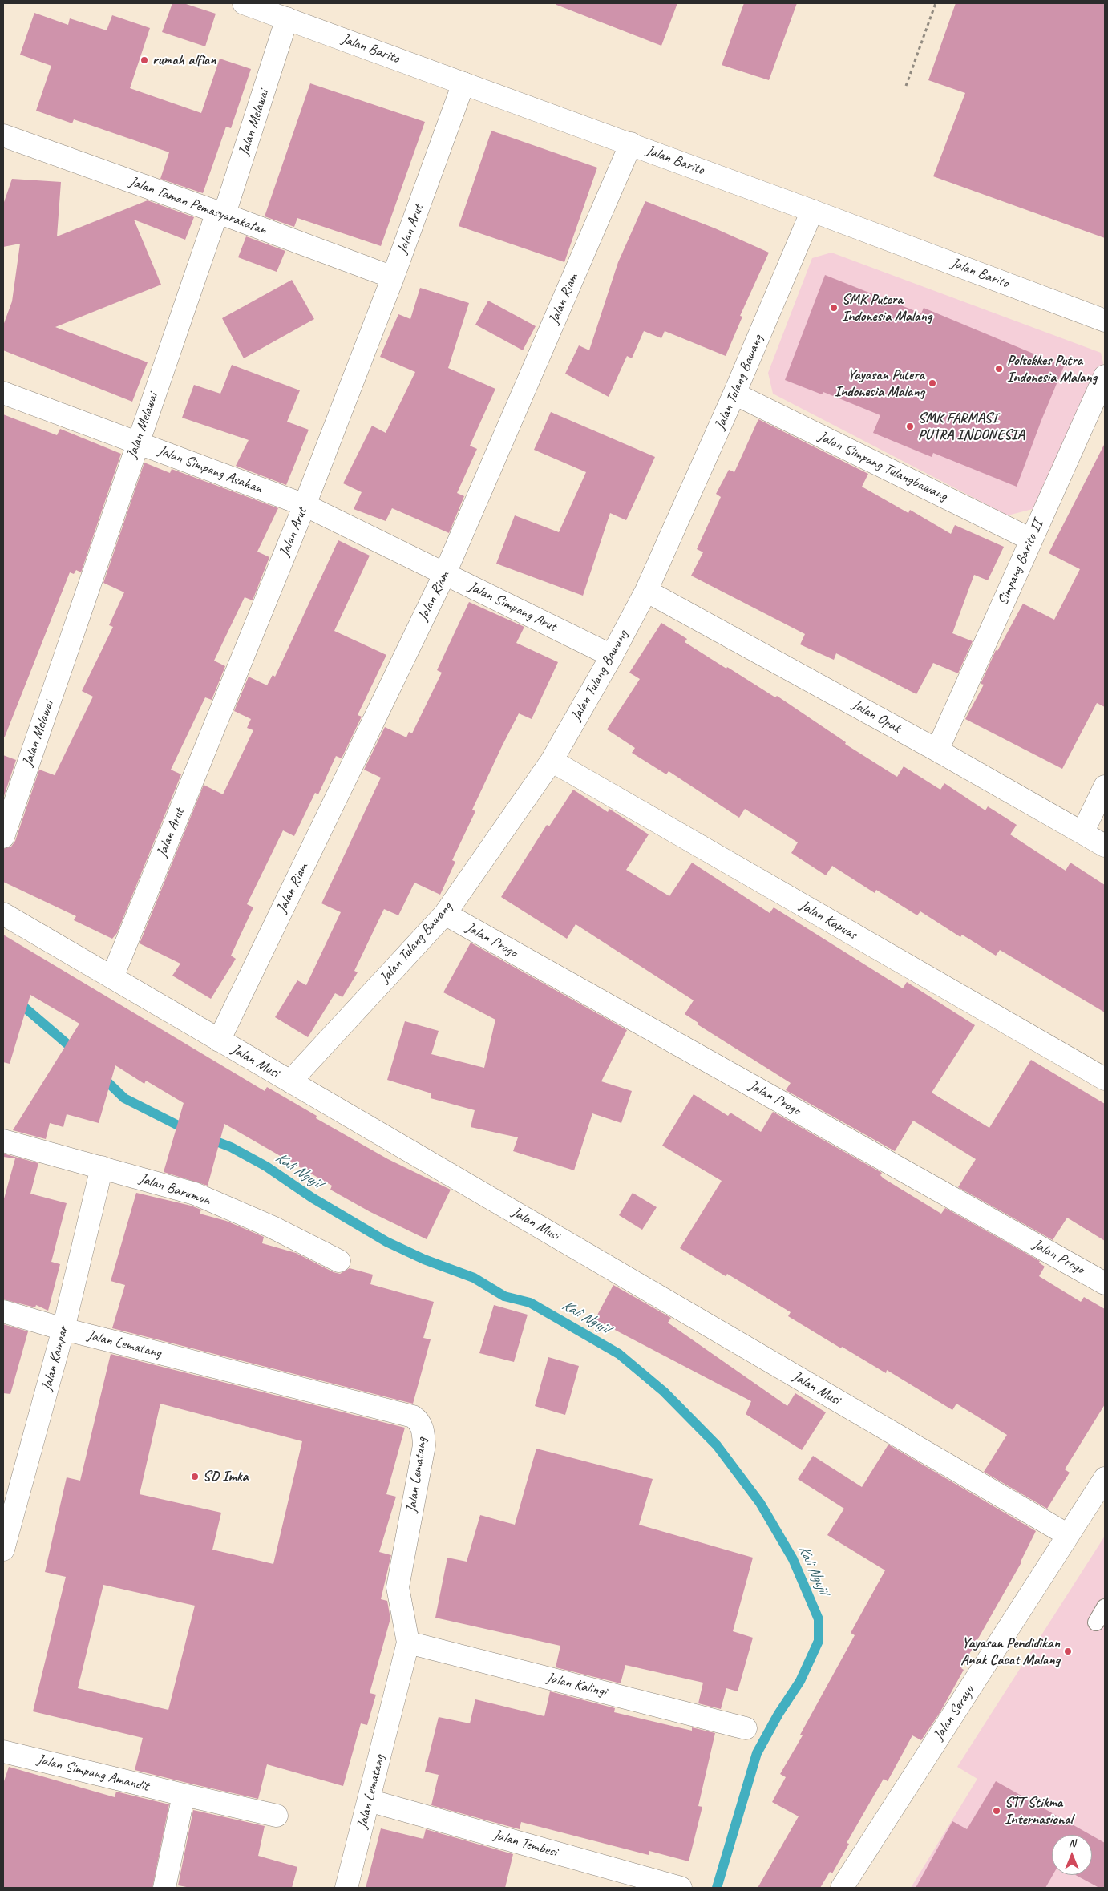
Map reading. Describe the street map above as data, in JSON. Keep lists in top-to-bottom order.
{
  "streets": {
    "street": [
      "Jalan Barito",
      "Jalan Melawai",
      "Jalan Taman Pemasyarakatan",
      "Jalan Arut",
      "Jalan Riam",
      "Jalan Tulang Bawang",
      "Jalan Simpang Tulangbawang",
      "Jalan Simpang Asahan",
      "Simpang Barito II",
      "Jalan Simpang Arut",
      "Jalan Opak",
      "Jalan Kapuas",
      "Jalan Progo",
      "Jalan Musi",
      "Jalan Barumun",
      "Jalan Lematang",
      "Jalan Kampar",
      "Jalan Kalingi",
      "Jalan Serayu",
      "Jalan Simpang Amandit",
      "Jalan Tembesi"
    ]
  },
  "crossings": [
    ["Jalan Barito", "Jalan Melawai"],
    ["Jalan Barito", "Jalan Arut"],
    ["Jalan Barito", "Jalan Riam"],
    ["Jalan Barito", "Jalan Tulang Bawang"],
    ["Jalan Melawai", "Jalan Taman Pemasyarakatan"],
    ["Jalan Melawai", "Jalan Simpang Asahan"],
    ["Jalan Taman Pemasyarakatan", "Jalan Arut"],
    ["Jalan Arut", "Jalan Simpang Asahan"],
    ["Jalan Arut", "Jalan Simpang Arut"],
    ["Jalan Arut", "Jalan Musi"],
    ["Jalan Riam", "Jalan Simpang Arut"],
    ["Jalan Riam", "Jalan Musi"],
    ["Jalan Tulang Bawang", "Jalan Simpang Tulangbawang"],
    ["Jalan Tulang Bawang", "Jalan Simpang Arut"],
    ["Jalan Tulang Bawang", "Jalan Opak"],
    ["Jalan Tulang Bawang", "Jalan Kapuas"],
    ["Jalan Tulang Bawang", "Jalan Progo"],
    ["Jalan Tulang Bawang", "Jalan Musi"],
    ["Jalan Simpang Tulangbawang", "Simpang Barito II"],
    ["Jalan Simpang Asahan", "Jalan Simpang Arut"],
    ["Simpang Barito II", "Jalan Opak"],
    ["Jalan Musi", "Jalan Serayu"],
    ["Jalan Barumun", "Jalan Kampar"],
    ["Jalan Lematang", "Jalan Kampar"],
    ["Jalan Lematang", "Jalan Kalingi"],
    ["Jalan Lematang", "Jalan Tembesi"]
  ],
  "water": ["Kali Ngujil"],
  "places": [
    "rumah alfian",
    "SMK Putera Indonesia Malang",
    "Poltekkes Putra Indonesia Malang",
    "Yayasan Putera Indonesia Malang",
    "SMK FARMASI PUTRA INDONESIA",
    "SD Imka",
    "Yayasan Pendidikan Anak Cacat Malang",
    "STT Stikma Internasional"
  ],
  "north": "top"
}
